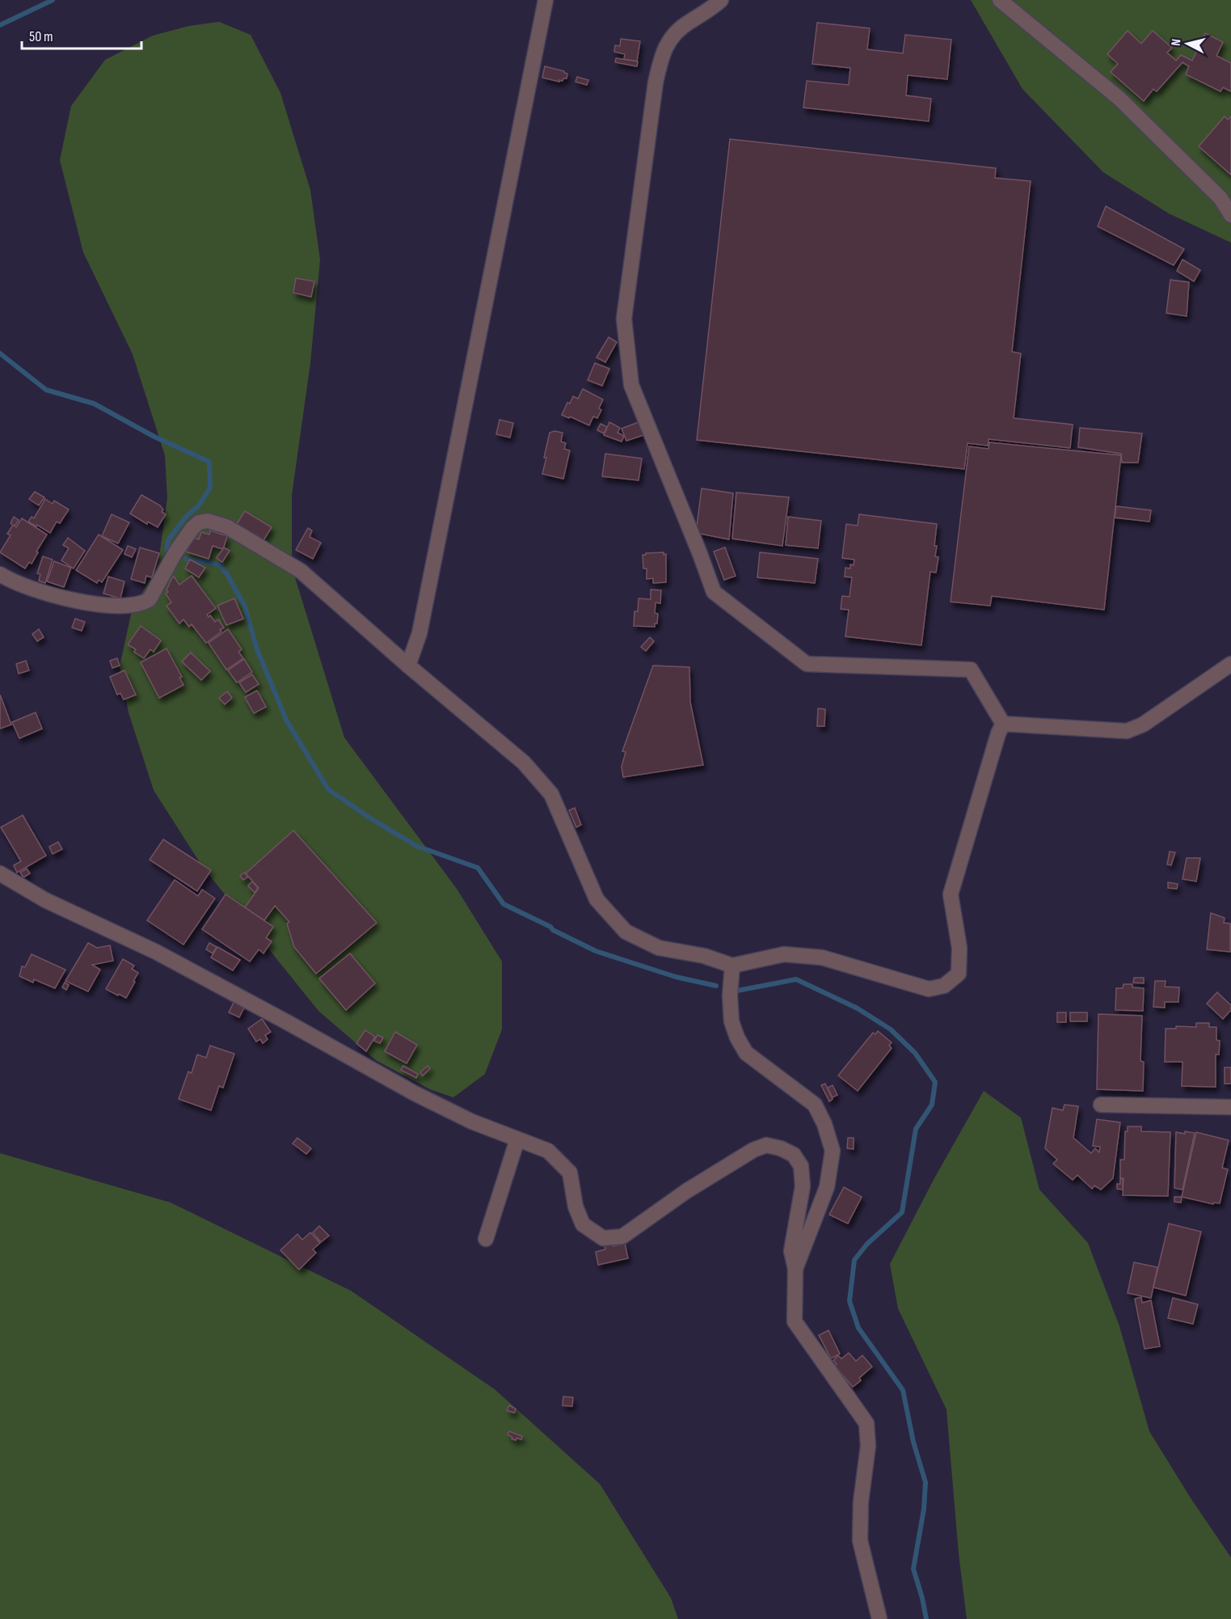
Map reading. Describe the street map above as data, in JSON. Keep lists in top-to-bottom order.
{
  "scale_bar": "50 m",
  "north": "left"
}
